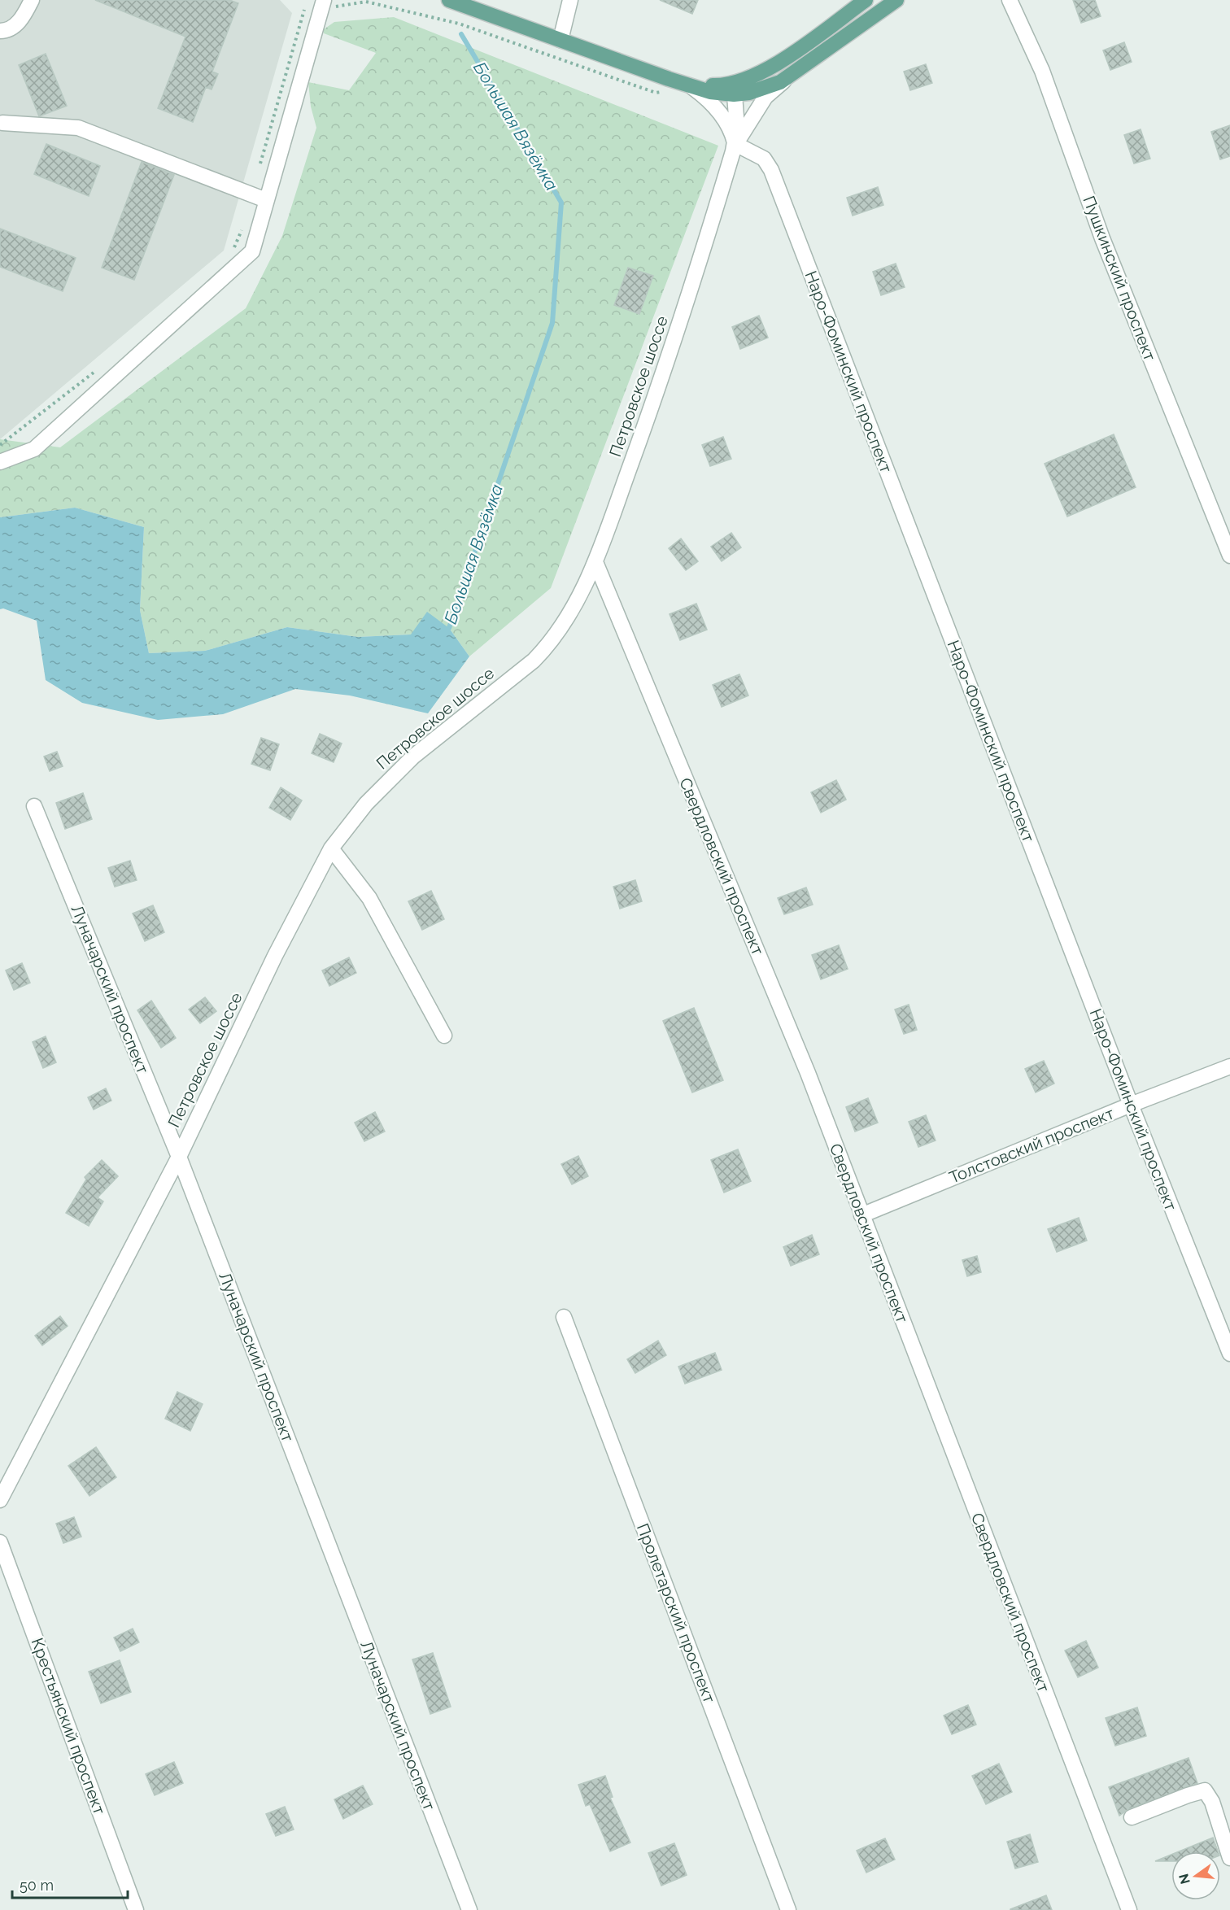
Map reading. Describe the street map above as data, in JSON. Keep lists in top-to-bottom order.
{
  "streets": {
    "street": [
      "Пушкинский проспект",
      "Наро-Фоминский проспект",
      "Петровское шоссе",
      "Свердловский проспект",
      "Луначарский проспект",
      "Толстовский проспект",
      "Пролетарский проспект",
      "Крестьянский проспект"
    ]
  },
  "crossings": [
    ["Наро-Фоминский проспект", "Петровское шоссе"],
    ["Наро-Фоминский проспект", "Толстовский проспект"],
    ["Петровское шоссе", "Свердловский проспект"],
    ["Петровское шоссе", "Луначарский проспект"],
    ["Свердловский проспект", "Толстовский проспект"]
  ],
  "water": ["Большая Вязёмка"],
  "scale_bar": "50 m",
  "north": "left"
}
